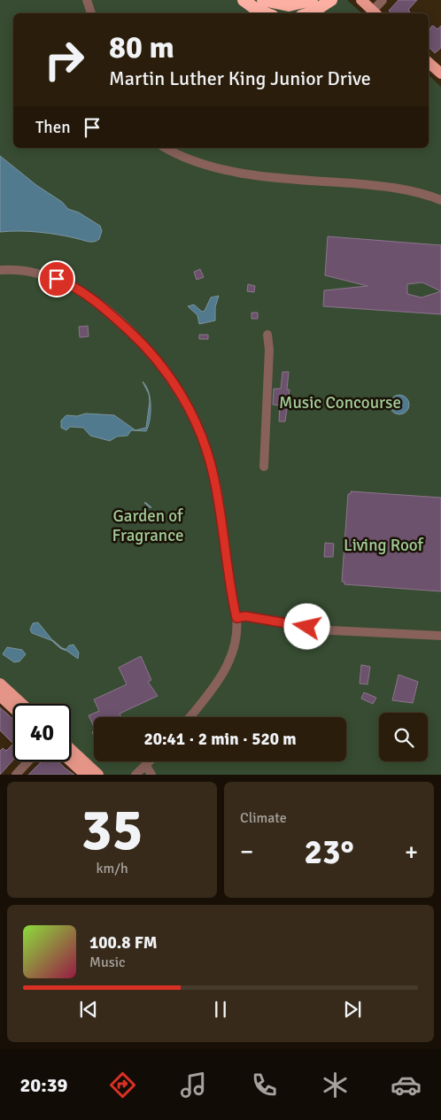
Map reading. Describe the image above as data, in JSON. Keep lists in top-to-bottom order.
{
  "parks": ["Music Concourse", "Garden of Fragrance", "Living Roof"],
  "page": {
    "turn": ["80 m", "Martin Luther King Junior Drive"],
    "then": "Then",
    "limit": "40",
    "trip": "20:41 · 2 min · 520 m",
    "tile": [
      ["35", "km/h"],
      "Climate"
    ],
    "heat": ["−", "23°", "+"],
    "song": ["100.8 FM", "Music"],
    "tabs": "20:39"
  }
}
